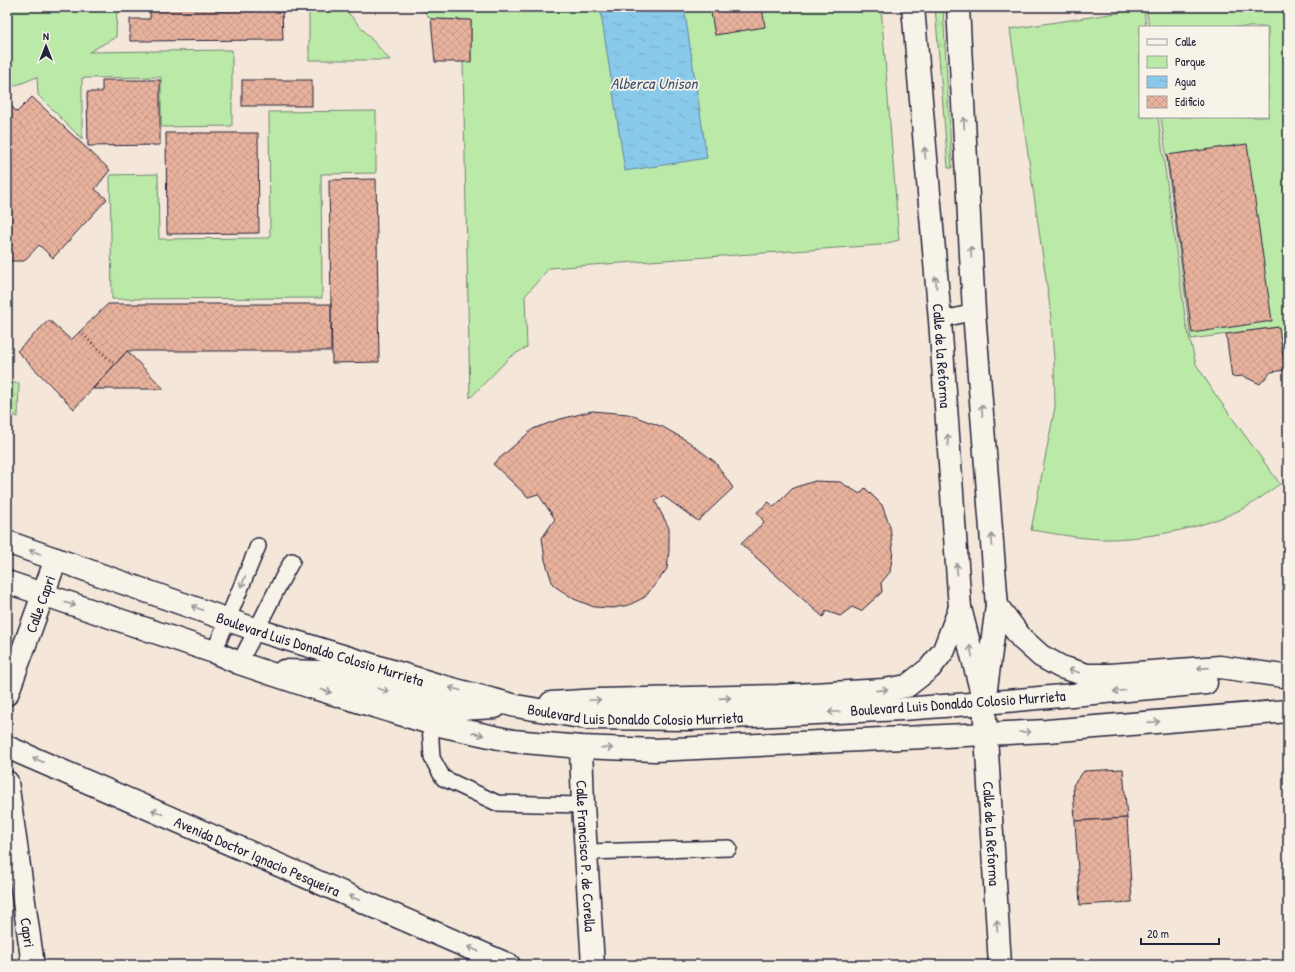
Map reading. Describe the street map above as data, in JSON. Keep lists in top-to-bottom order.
{
  "streets": {
    "main road": [
      "Calle de la Reforma",
      "Calle Capri",
      "Boulevard Luis Donaldo Colosio Murrieta",
      "Avenida Doctor Ignacio Pesqueira",
      "Calle Francisco P. de Corella",
      "Capri"
    ]
  },
  "crossings": [
    ["Calle de la Reforma", "Boulevard Luis Donaldo Colosio Murrieta"],
    ["Calle Capri", "Boulevard Luis Donaldo Colosio Murrieta"],
    ["Boulevard Luis Donaldo Colosio Murrieta", "Calle Francisco P. de Corella"]
  ],
  "one_way": ["Calle de la Reforma", "Avenida Doctor Ignacio Pesqueira"],
  "water": ["Alberca Unison"],
  "legend": [
    "Calle",
    "Parque",
    "Agua",
    "Edificio"
  ],
  "scale_bar": "20 m",
  "north": "top"
}
